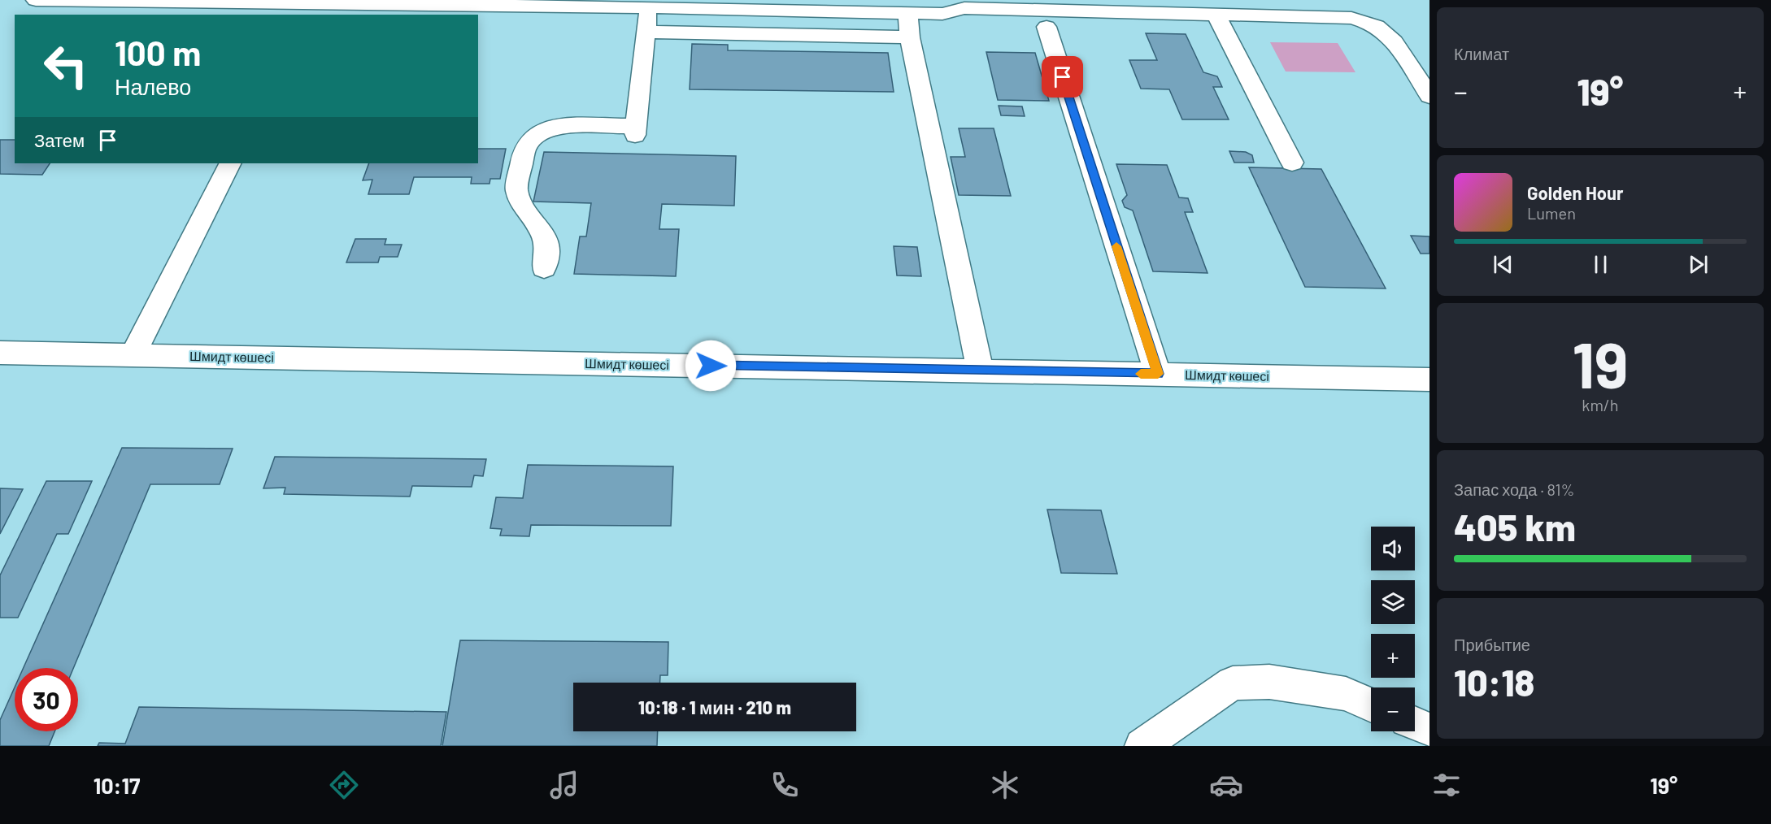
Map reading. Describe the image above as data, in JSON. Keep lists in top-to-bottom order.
{
  "streets": {
    "street": ["Шмидт көшесі"]
  },
  "page": {
    "tile": [
      "Климат",
      ["19", "km/h"],
      ["Запас хода · 81%", "405 km"],
      ["Прибытие", "10:18"]
    ],
    "turn": ["100 m", "Налево"],
    "heat": ["−", "19°", "+"],
    "then": "Затем",
    "song": ["Golden Hour", "Lumen"],
    "map_buttons": ["+", "−"],
    "limit": "30",
    "trip": "10:18 · 1 мин · 210 m",
    "tabs": ["10:17", "19°"]
  }
}
